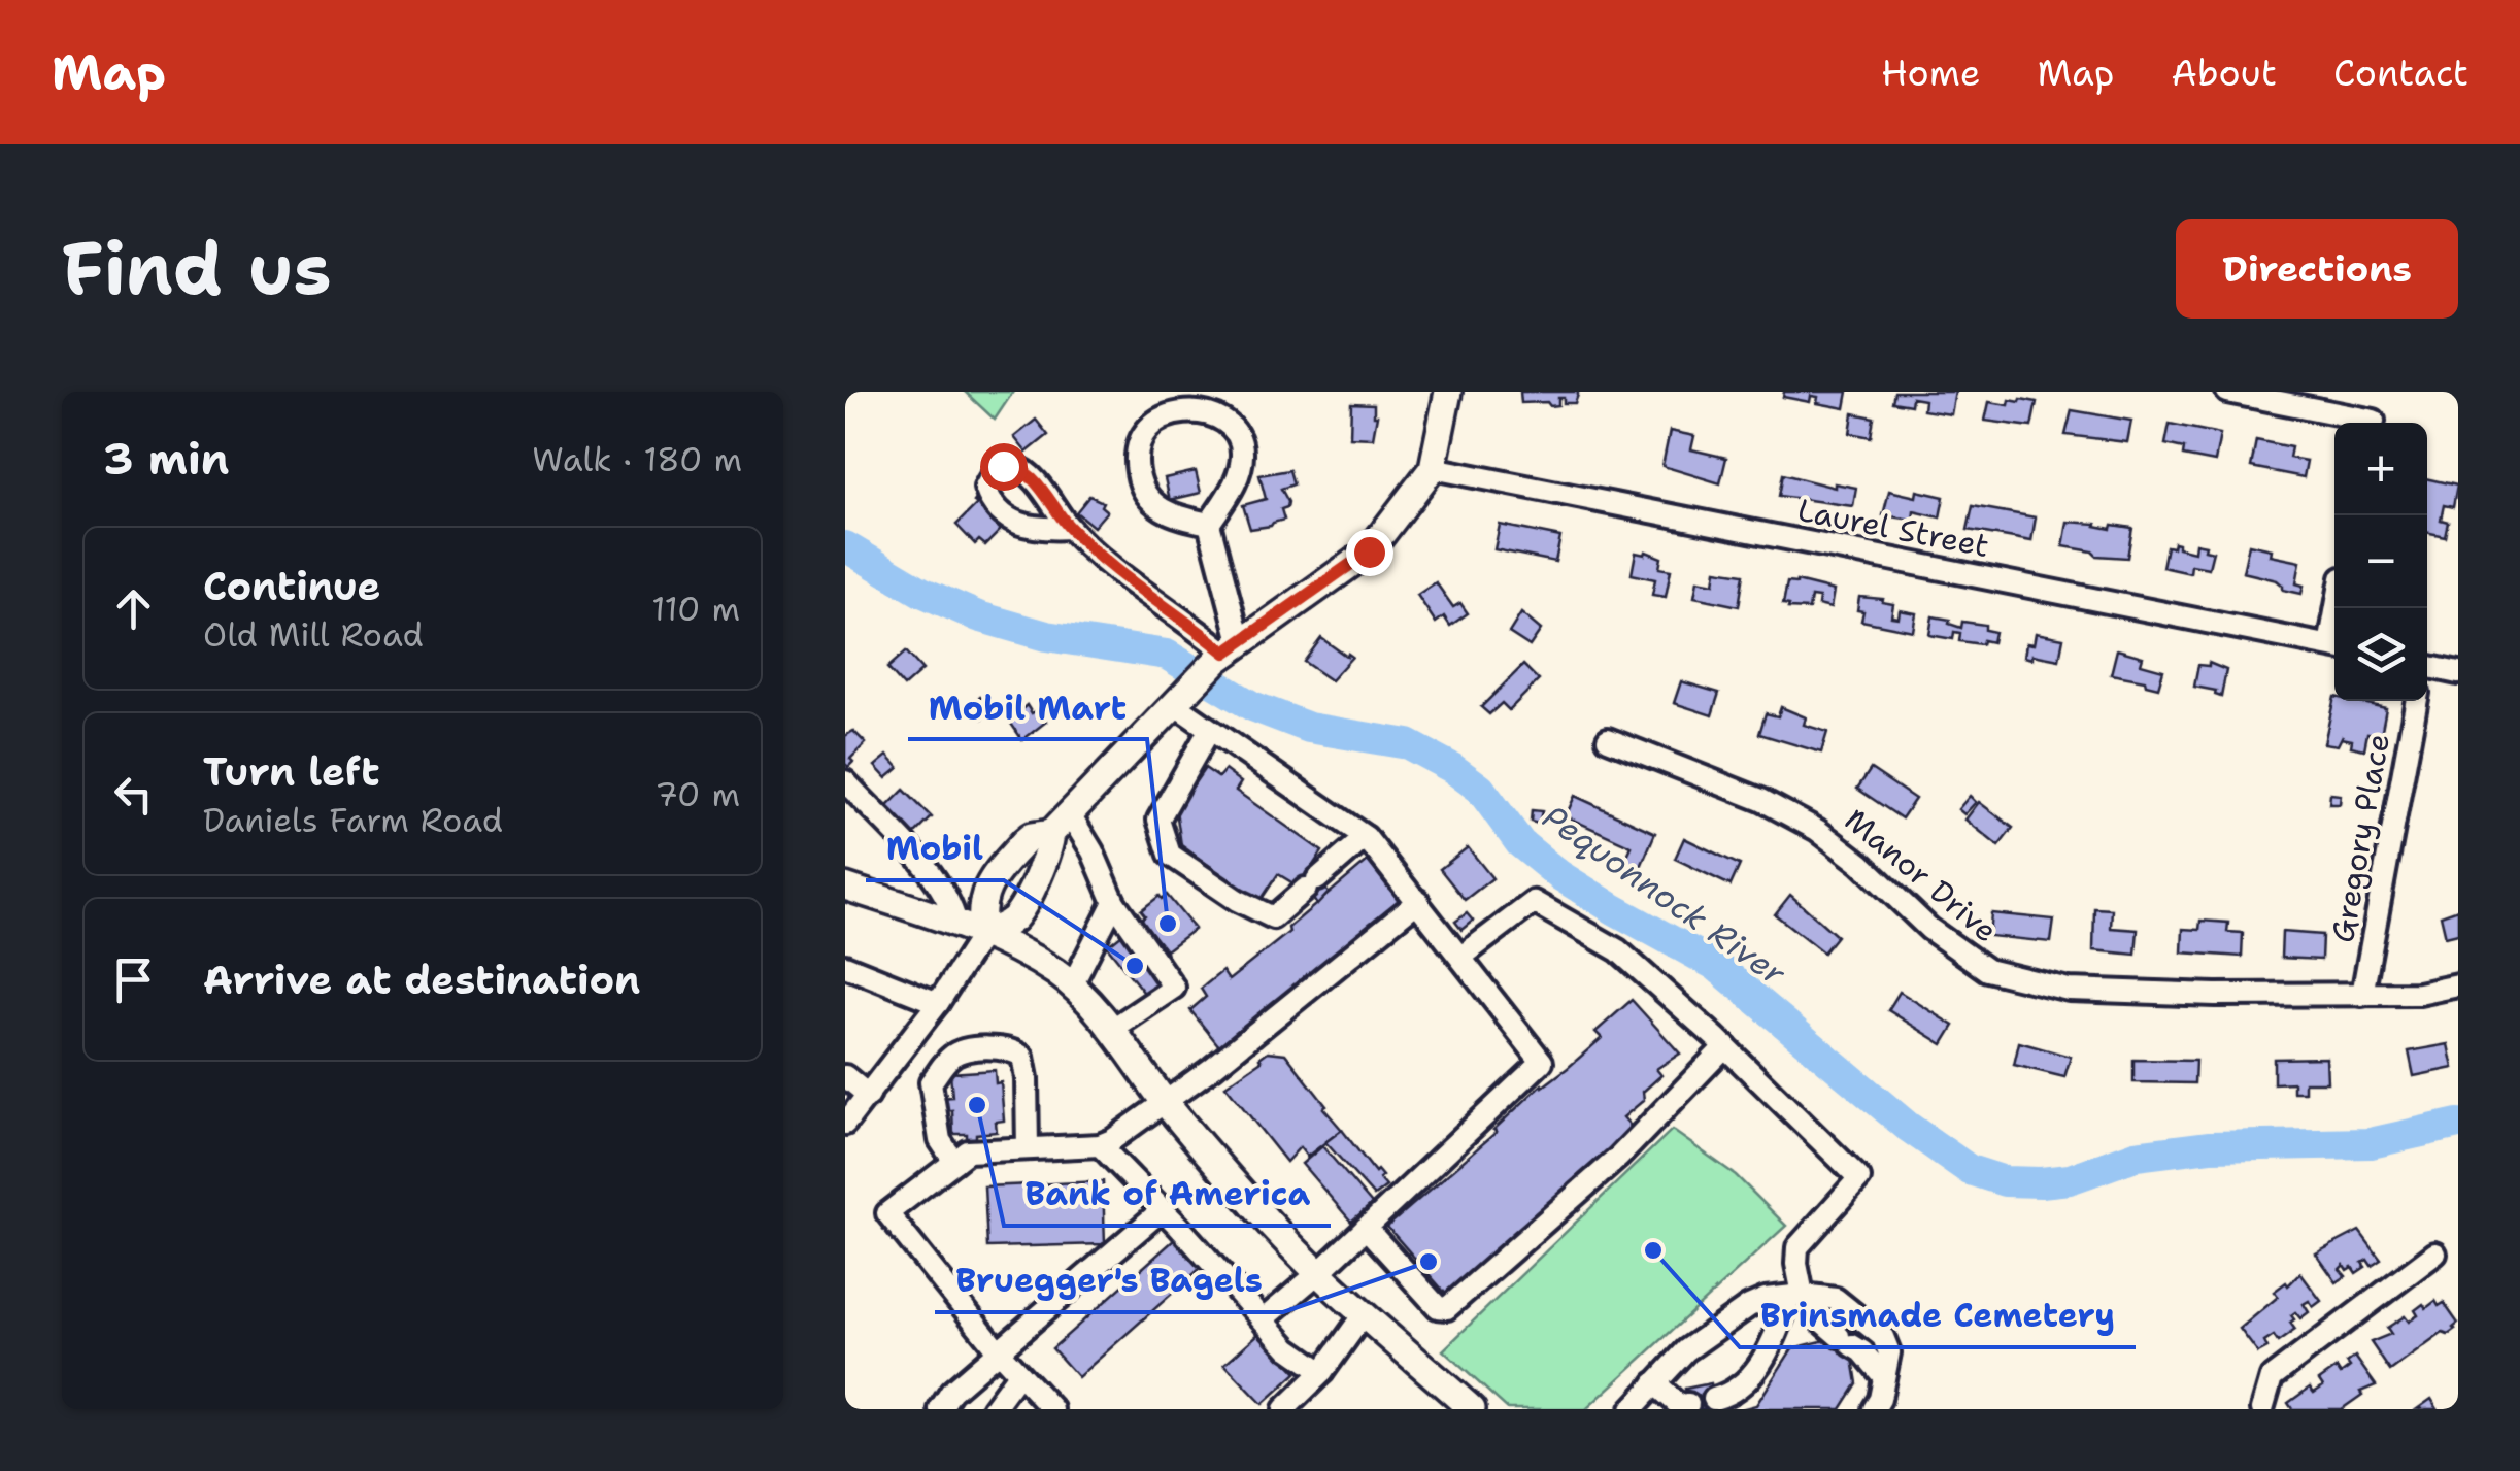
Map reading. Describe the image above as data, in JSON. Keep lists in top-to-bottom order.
{
  "streets": {
    "street": ["Laurel Street", "Gregory Place", "Manor Drive"]
  },
  "crossings": [
    ["Gregory Place", "Manor Drive"]
  ],
  "water": ["Pequonnock River"],
  "places": [
    "Mobil Mart",
    "Mobil",
    "Bank of America",
    "Brinsmade Cemetery",
    "Bruegger's Bagels"
  ],
  "page": {
    "header": "Map",
    "nav": [
      "Home",
      "Map",
      "About",
      "Contact"
    ],
    "buttons": "Directions",
    "title": "Find us",
    "heading": ["3 min", "Walk · 180 m"],
    "map_buttons": ["+", "−"],
    "list": [
      ["Continue", "Old Mill Road", "110 m"],
      ["Turn left", "Daniels Farm Road", "70 m"],
      "Arrive at destination"
    ]
  }
}
